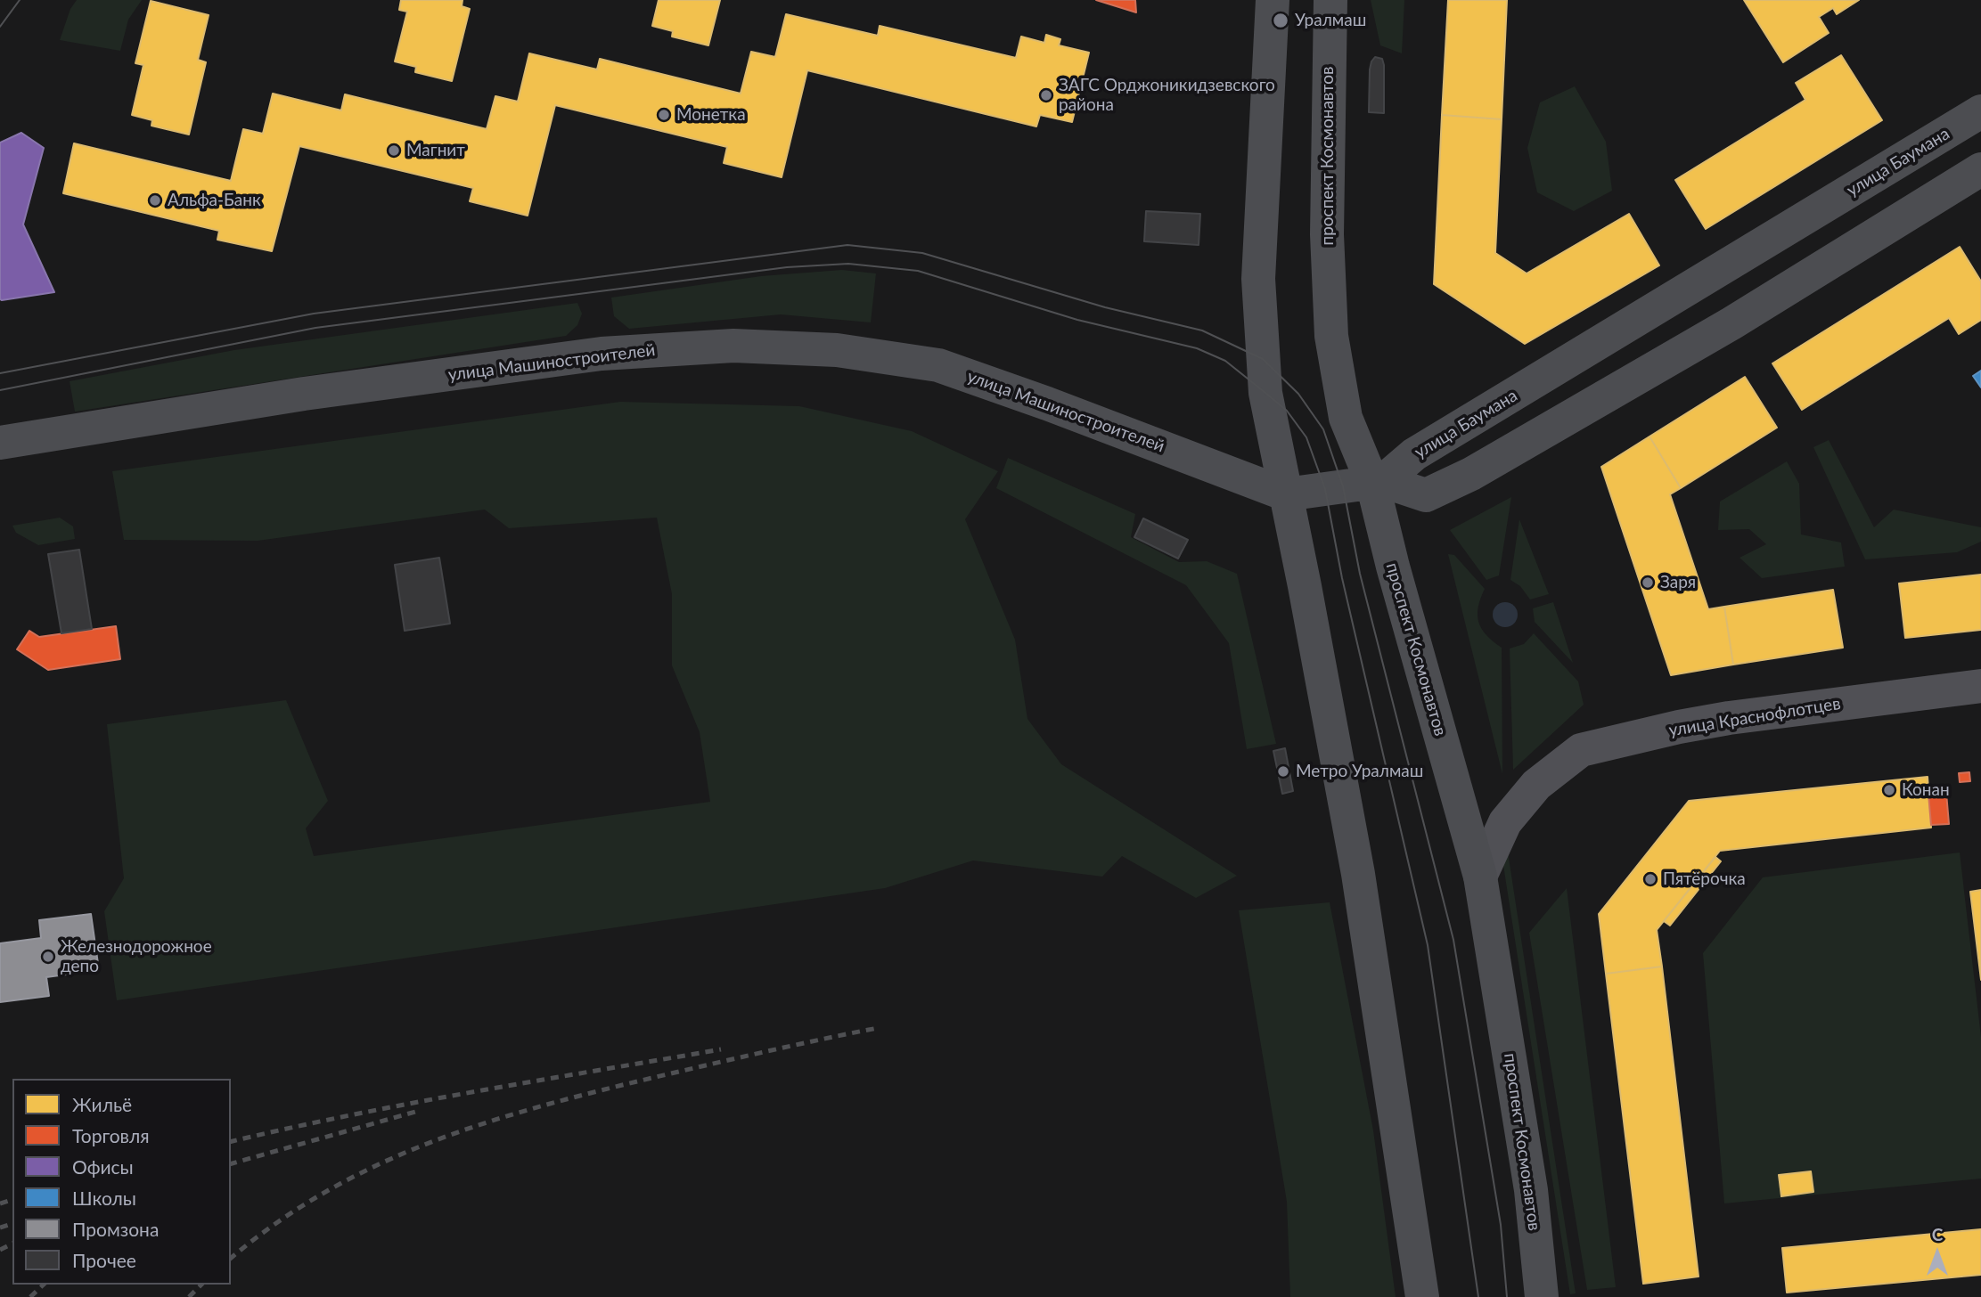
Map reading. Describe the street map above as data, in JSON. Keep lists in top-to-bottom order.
{
  "streets": {
    "main road": ["проспект Космонавтов", "улица Баумана", "улица Машиностроителей"],
    "street": ["улица Краснофлотцев"]
  },
  "crossings": [
    ["проспект Космонавтов", "улица Баумана"],
    ["проспект Космонавтов", "улица Машиностроителей"],
    ["проспект Космонавтов", "улица Краснофлотцев"],
    ["улица Баумана", "улица Машиностроителей"]
  ],
  "places": [
    "Уралмаш",
    "ЗАГС Орджоникидзевского района",
    "Монетка",
    "Магнит",
    "Альфа-Банк",
    "Заря",
    "Метро Уралмаш",
    "Конан",
    "Пятёрочка",
    "Железнодорожное депо"
  ],
  "legend": [
    "Жильё",
    "Торговля",
    "Офисы",
    "Школы",
    "Промзона",
    "Прочее"
  ],
  "north": "top"
}
